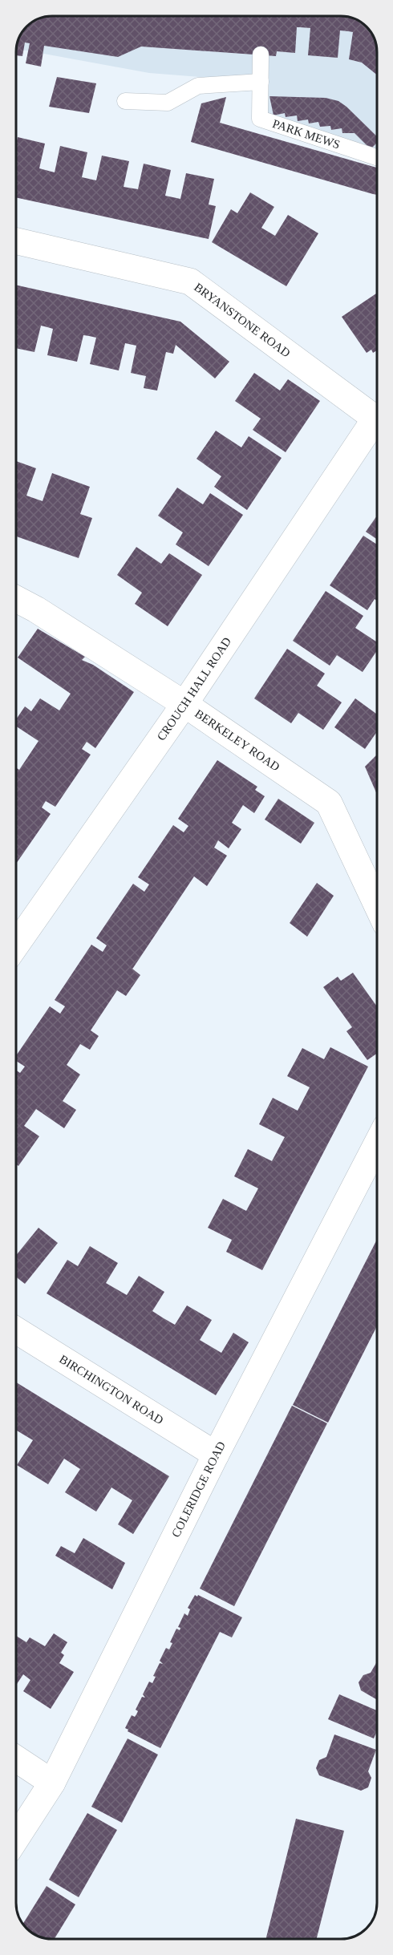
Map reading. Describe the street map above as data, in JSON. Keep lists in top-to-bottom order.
{
  "streets": {
    "street": [
      "BRYANSTONE ROAD",
      "CROUCH HALL ROAD",
      "BERKELEY ROAD",
      "BIRCHINGTON ROAD",
      "COLERIDGE ROAD"
    ],
    "lane": ["PARK MEWS"]
  },
  "crossings": [
    ["CROUCH HALL ROAD", "BERKELEY ROAD"],
    ["BIRCHINGTON ROAD", "COLERIDGE ROAD"]
  ]
}
